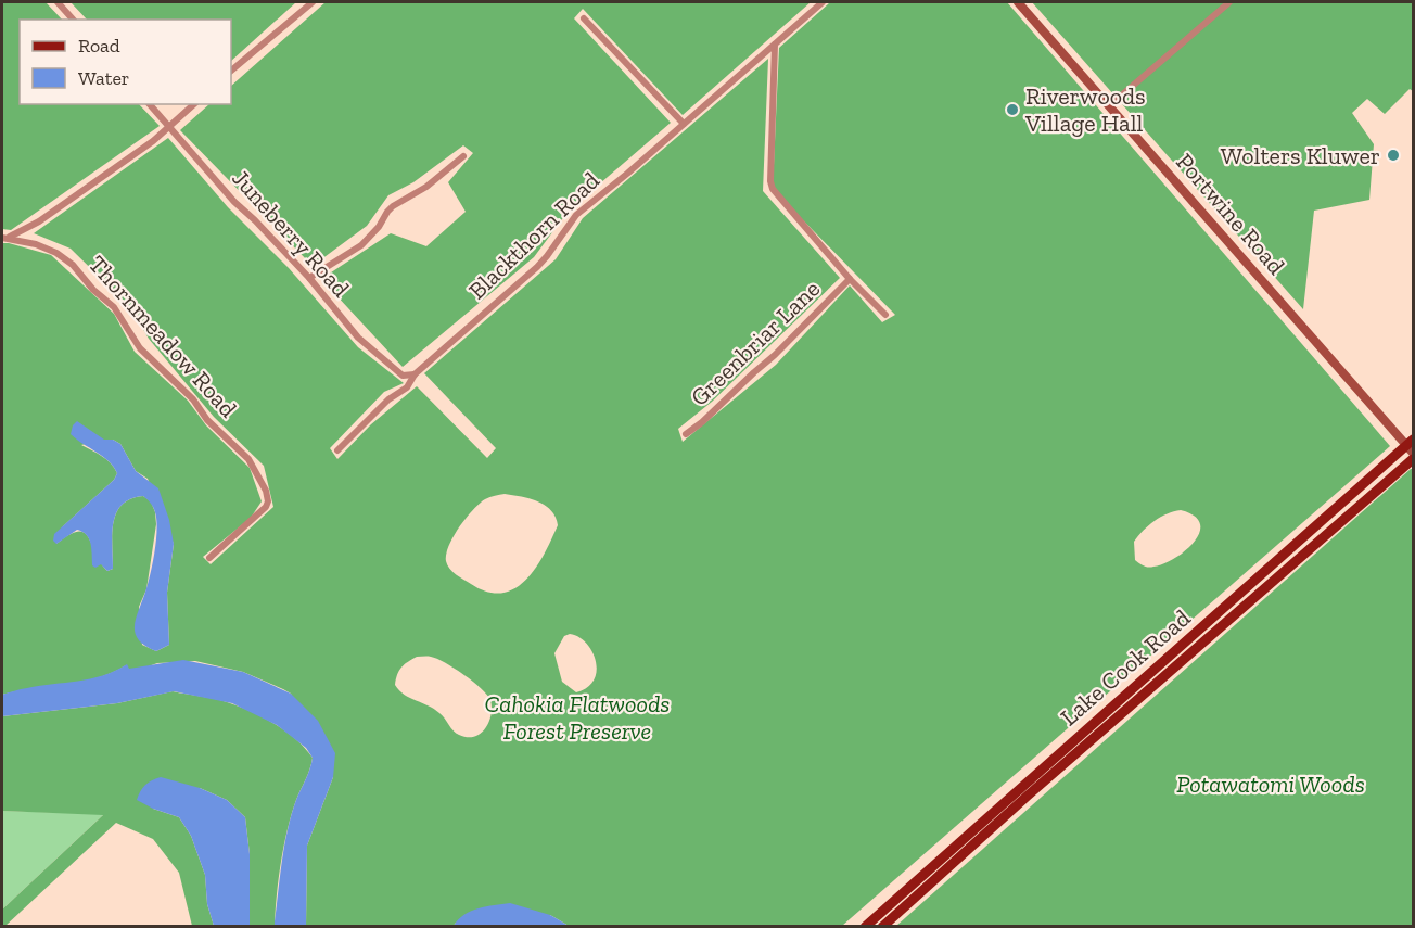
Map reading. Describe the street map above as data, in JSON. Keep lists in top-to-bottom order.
{
  "streets": {
    "main road": ["Lake Cook Road"],
    "street": [
      "Portwine Road",
      "Juneberry Road",
      "Blackthorn Road",
      "Thornmeadow Road",
      "Greenbriar Lane"
    ]
  },
  "crossings": [
    ["Portwine Road", "Lake Cook Road"],
    ["Juneberry Road", "Blackthorn Road"],
    ["Blackthorn Road", "Greenbriar Lane"]
  ],
  "parks": ["Cahokia Flatwoods Forest Preserve", "Potawatomi Woods"],
  "places": ["Riverwoods Village Hall", "Wolters Kluwer"],
  "legend": ["Road", "Water"]
}
